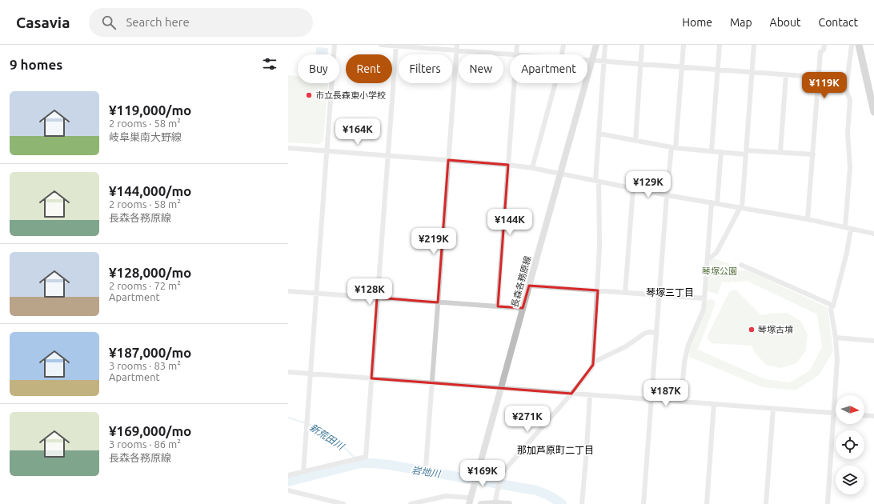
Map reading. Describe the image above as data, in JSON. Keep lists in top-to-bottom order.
{
  "streets": {
    "main road": ["長森各務原線"]
  },
  "districts": ["琴塚三丁目", "那加芦原町二丁目"],
  "water": ["新荒田川", "岩地川"],
  "parks": ["琴塚公園"],
  "places": ["市立長森東小学校", "琴塚古墳"],
  "north": "right",
  "page": {
    "header": "Casavia",
    "search": "Search here",
    "nav": [
      "Home",
      "Map",
      "About",
      "Contact"
    ],
    "heading": "9 homes",
    "chip": [
      "Buy",
      "Rent",
      "Filters",
      "New",
      "Apartment"
    ],
    "price": [
      "¥119K",
      "¥164K",
      "¥129K",
      "¥144K",
      "¥219K",
      "¥128K",
      "¥187K",
      "¥271K",
      "¥169K"
    ],
    "list": [
      {
        "name": "¥119,000/mo",
        "note": "2 rooms · 58 m² · 岐阜巣南大野線"
      },
      {
        "name": "¥144,000/mo",
        "note": "2 rooms · 58 m² · 長森各務原線"
      },
      {
        "name": "¥128,000/mo",
        "note": "2 rooms · 72 m² · Apartment"
      },
      {
        "name": "¥187,000/mo",
        "note": "3 rooms · 83 m² · Apartment"
      },
      {
        "name": "¥169,000/mo",
        "note": "3 rooms · 86 m² · 長森各務原線"
      }
    ]
  }
}
